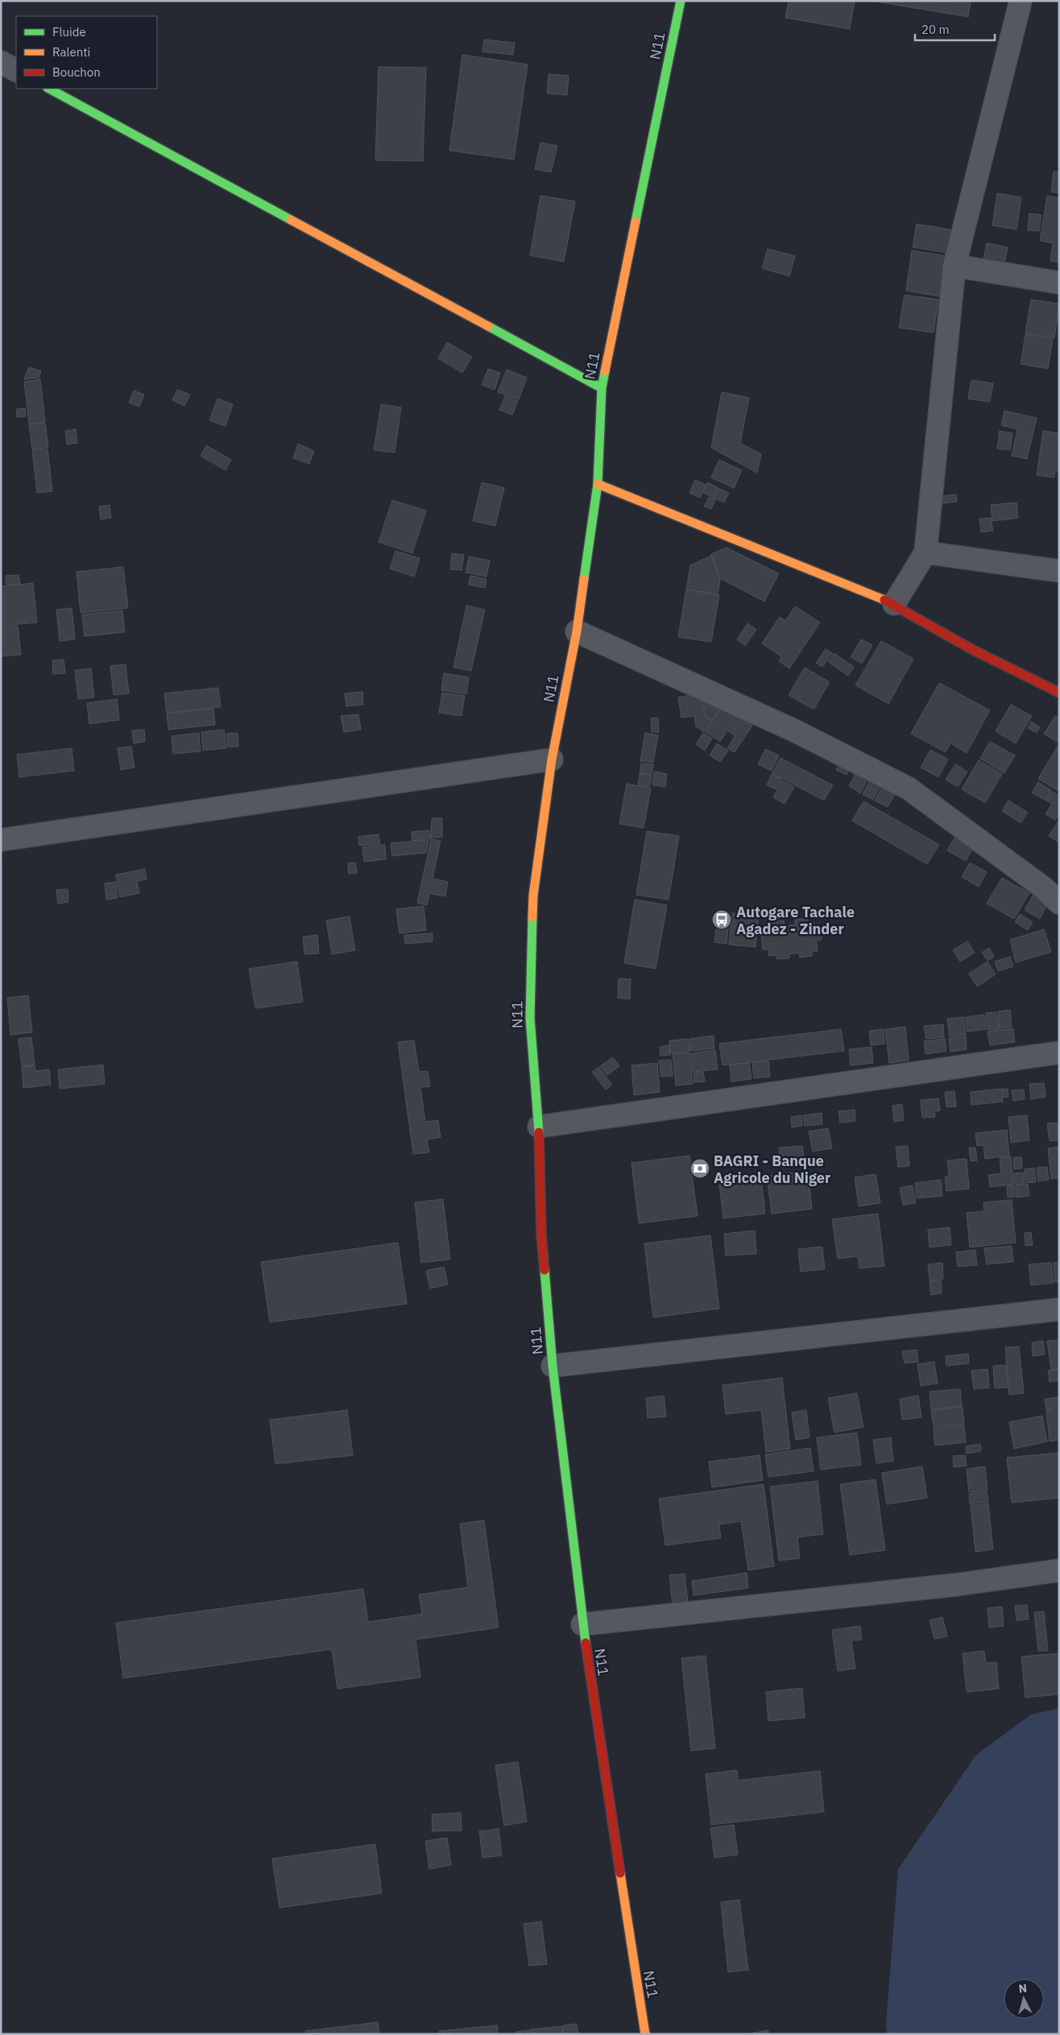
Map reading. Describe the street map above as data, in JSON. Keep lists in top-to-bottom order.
{
  "streets": {
    "main road": ["N11"]
  },
  "places": {
    "bus stop": ["Autogare Tachale Agadez - Zinder"],
    "bank": ["BAGRI - Banque Agricole du Niger"]
  },
  "legend": ["Fluide", "Ralenti", "Bouchon"],
  "scale_bar": "20 m",
  "north": "top"
}
